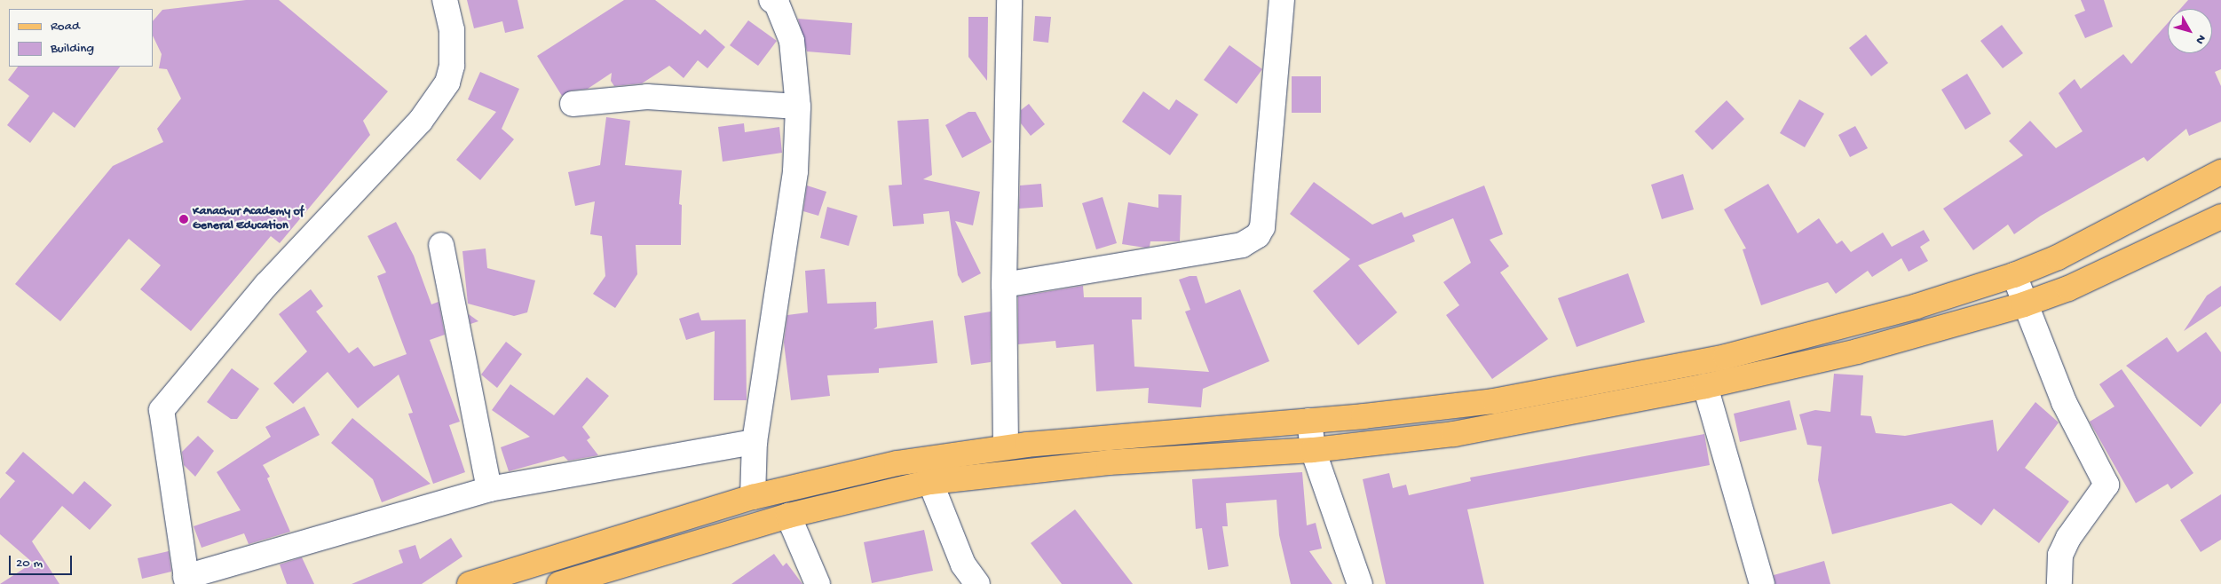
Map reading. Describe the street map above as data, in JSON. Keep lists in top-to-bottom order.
{
  "places": ["Kanachur Academy of General Education"],
  "legend": ["Road", "Building"],
  "scale_bar": "20 m",
  "north": "bottom right"
}
